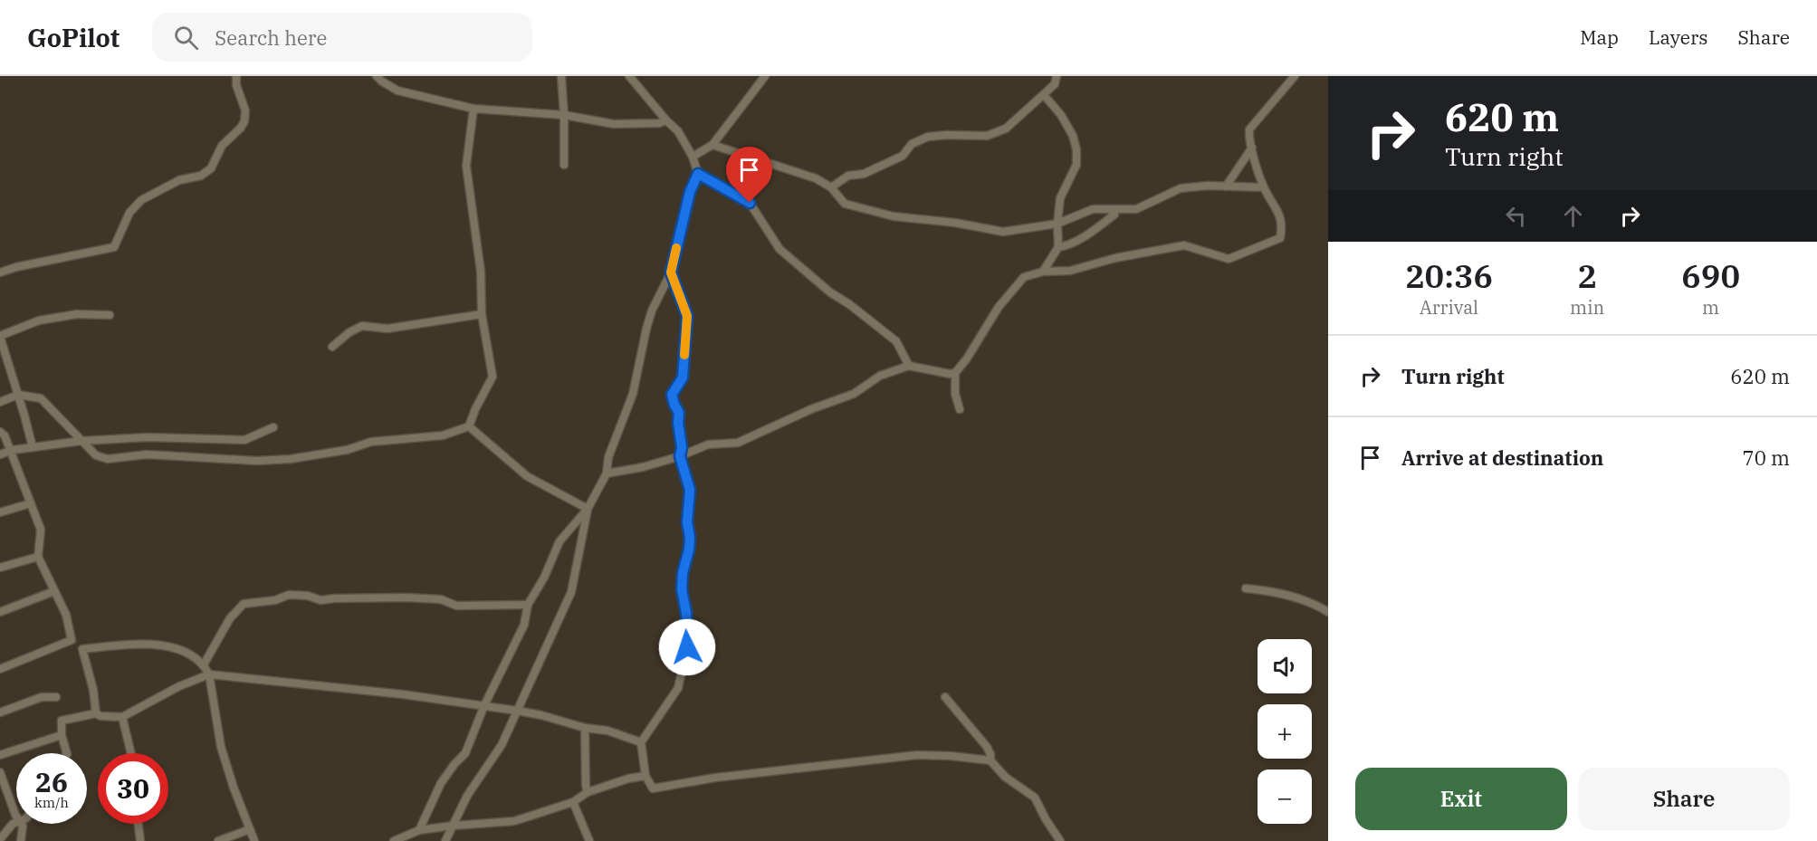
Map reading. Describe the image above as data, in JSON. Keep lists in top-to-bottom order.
{
  "page": {
    "header": "GoPilot",
    "search": "Search here",
    "nav": ["Map", "Layers", "Share"],
    "turn": ["620 m", "Turn right"],
    "eta": [
      "20:36",
      "Arrival",
      "2",
      "min",
      "690",
      "m"
    ],
    "list": [
      {
        "name": "Turn right",
        "value": "620 m"
      },
      {
        "name": "Arrive at destination",
        "value": "70 m"
      }
    ],
    "map_buttons": ["+", "−"],
    "speed": "26 km/h",
    "limit": "30",
    "buttons": ["Exit", "Share"]
  }
}
